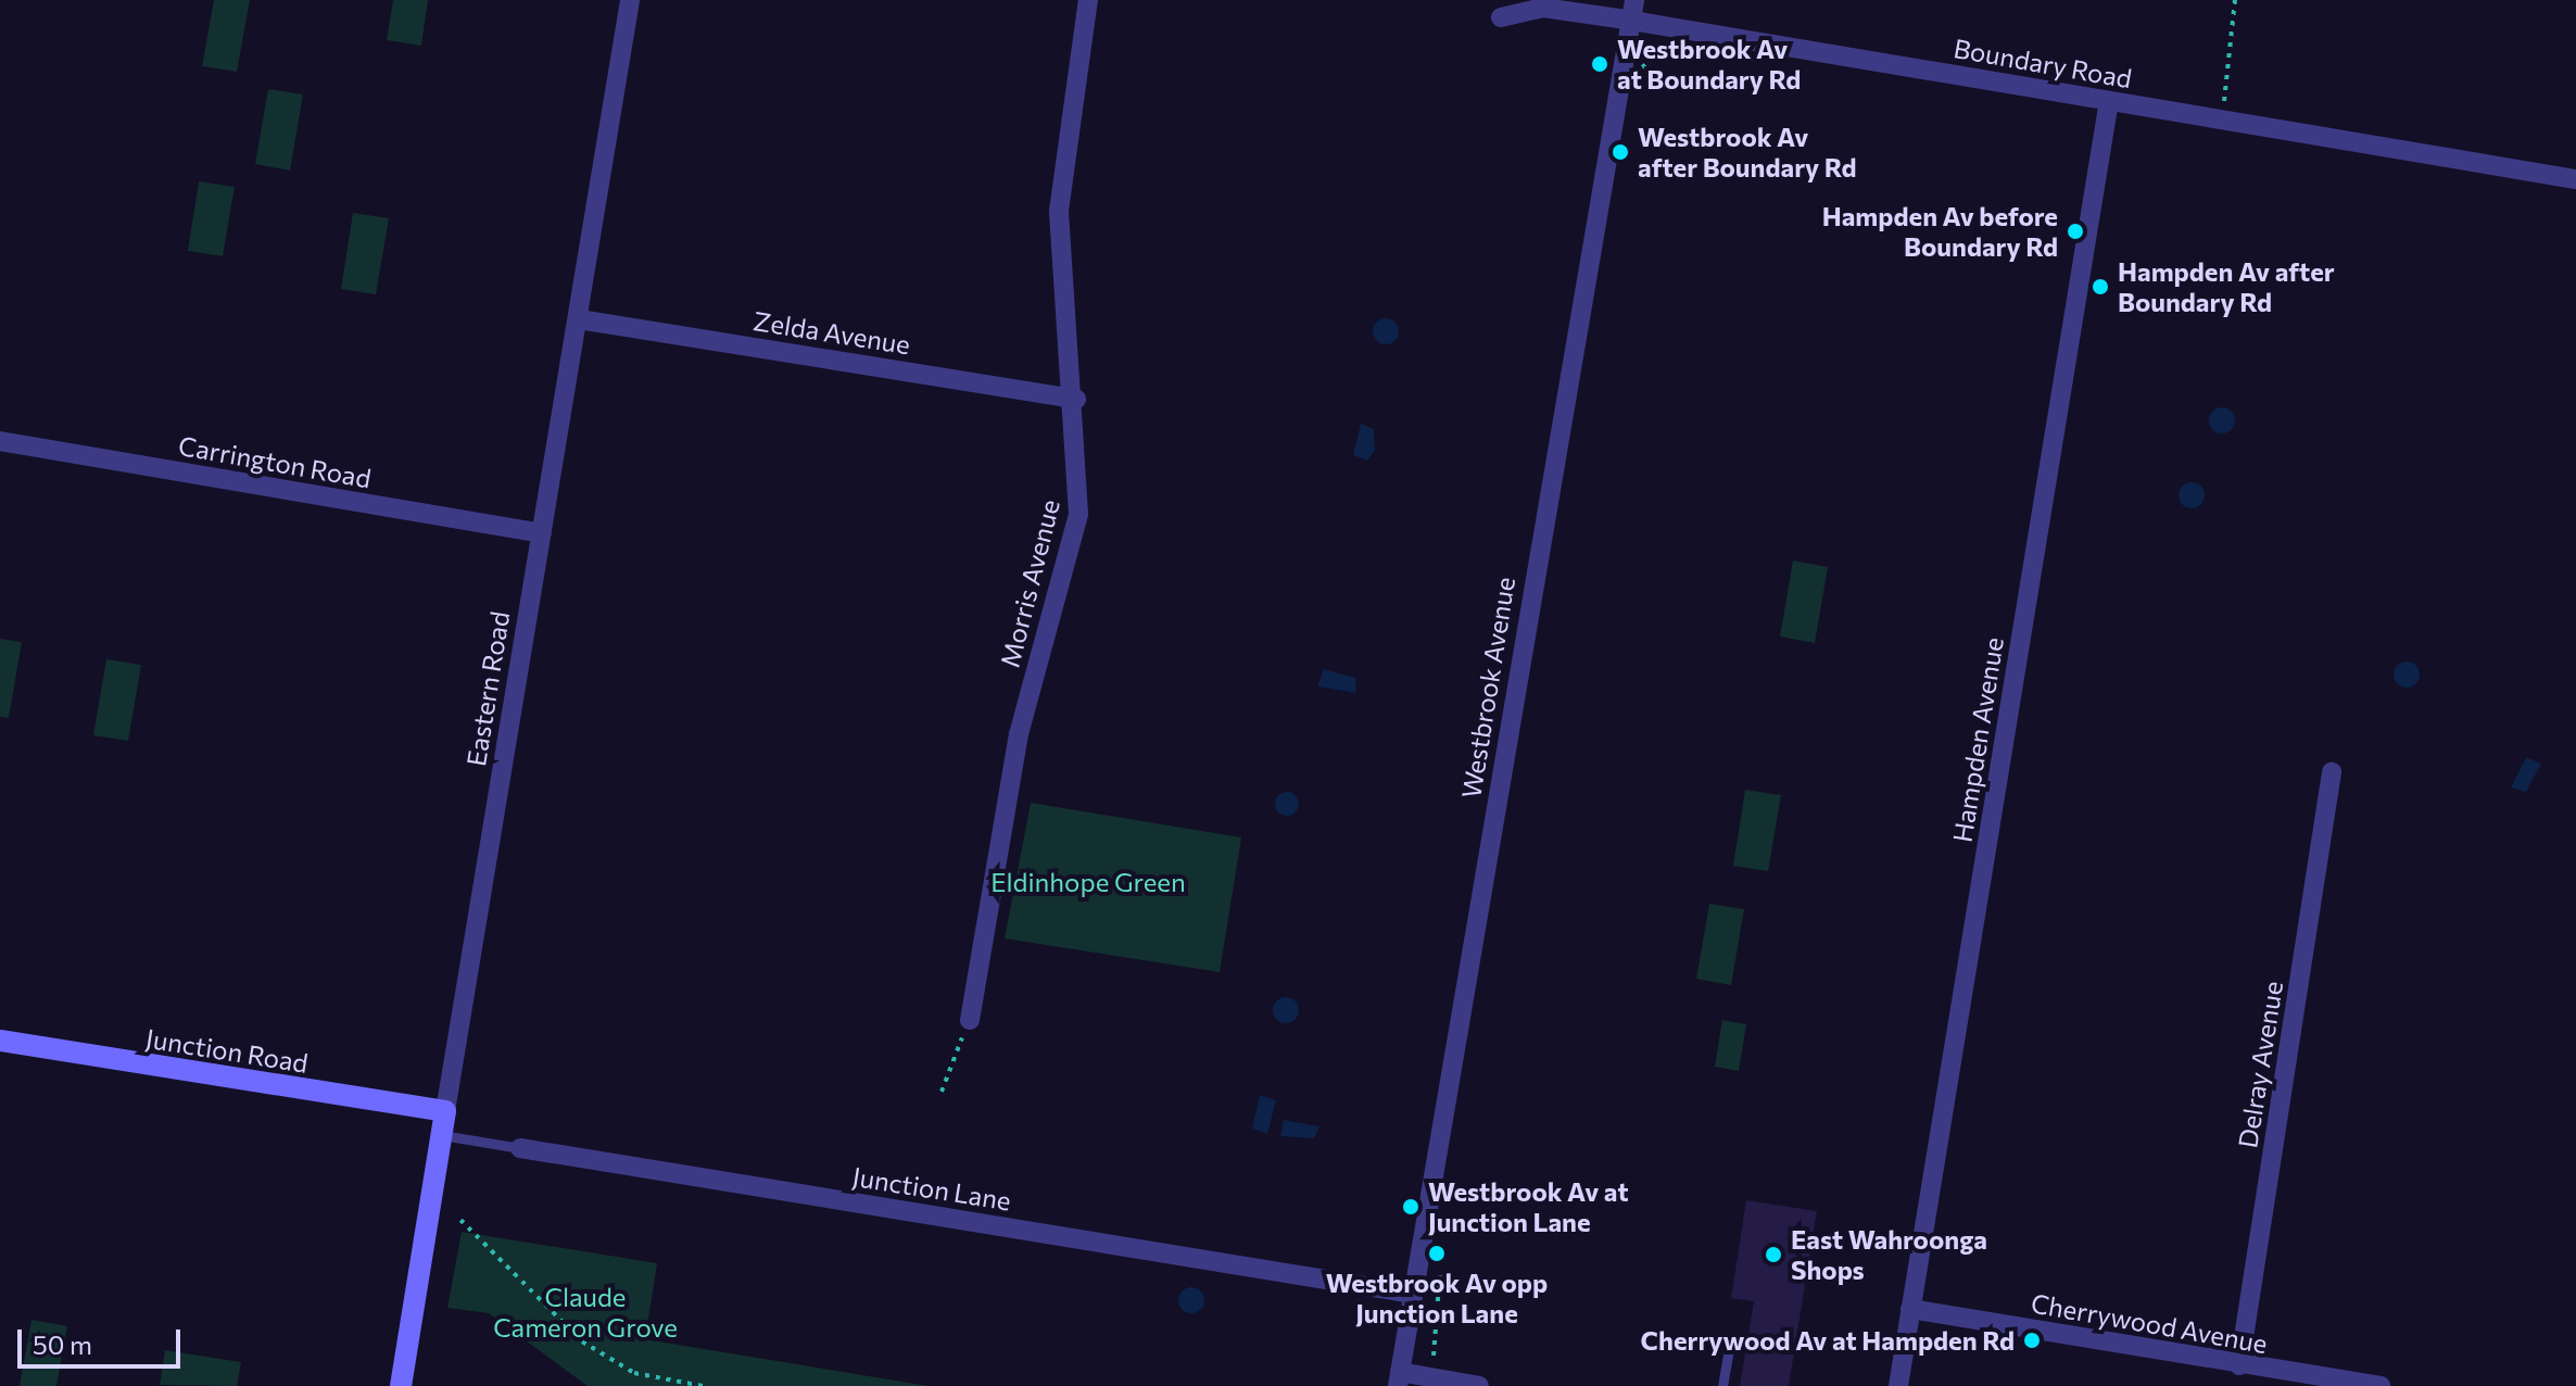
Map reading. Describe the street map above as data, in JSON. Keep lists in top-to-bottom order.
{
  "streets": {
    "main road": ["Eastern Road", "Junction Road"],
    "street": [
      "Boundary Road",
      "Zelda Avenue",
      "Carrington Road",
      "Morris Avenue",
      "Westbrook Avenue",
      "Hampden Avenue",
      "Delray Avenue",
      "Junction Lane",
      "Cherrywood Avenue"
    ]
  },
  "crossings": [
    ["Boundary Road", "Westbrook Avenue"],
    ["Boundary Road", "Hampden Avenue"],
    ["Zelda Avenue", "Morris Avenue"],
    ["Zelda Avenue", "Eastern Road"],
    ["Carrington Road", "Eastern Road"],
    ["Westbrook Avenue", "Junction Lane"],
    ["Eastern Road", "Junction Road"],
    ["Eastern Road", "Junction Lane"],
    ["Hampden Avenue", "Cherrywood Avenue"],
    ["Delray Avenue", "Cherrywood Avenue"]
  ],
  "parks": ["Eldinhope Green", "Claude Cameron Grove"],
  "places": [
    "Westbrook Av at Boundary Rd",
    "Westbrook Av after Boundary Rd",
    "Hampden Av before Boundary Rd",
    "Hampden Av after Boundary Rd",
    "Westbrook Av at Junction Lane",
    "Westbrook Av opp Junction Lane",
    "East Wahroonga Shops",
    "Cherrywood Av at Hampden Rd"
  ],
  "scale_bar": "50 m"
}
